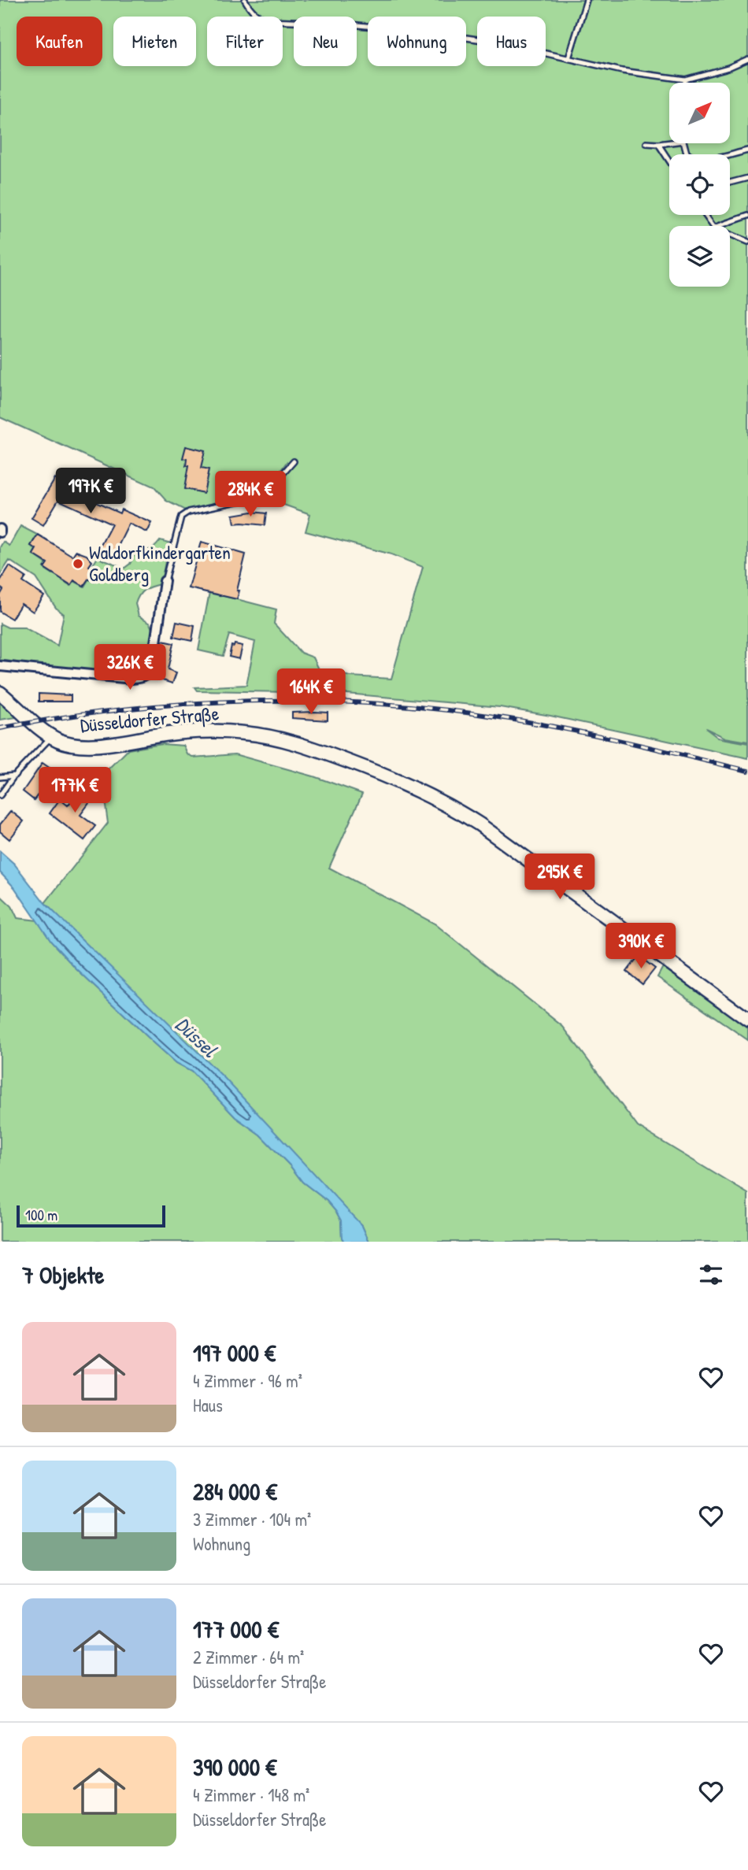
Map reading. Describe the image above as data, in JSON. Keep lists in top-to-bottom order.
{
  "streets": {
    "main road": ["Düsseldorfer Straße"]
  },
  "water": ["Düssel"],
  "places": ["Waldorfkindergarten Goldberg"],
  "scale_bar": "100 m",
  "north": "top right",
  "page": {
    "chip": [
      "Kaufen",
      "Mieten",
      "Filter",
      "Neu",
      "Wohnung",
      "Haus"
    ],
    "price": [
      "197K €",
      "284K €",
      "326K €",
      "164K €",
      "177K €",
      "295K €",
      "390K €"
    ],
    "scale": "100 m",
    "heading": "7 Objekte",
    "list": [
      {
        "name": "197 000 €",
        "note": "4 Zimmer · 96 m² · Haus"
      },
      {
        "name": "284 000 €",
        "note": "3 Zimmer · 104 m² · Wohnung"
      },
      {
        "name": "177 000 €",
        "note": "2 Zimmer · 64 m² · Düsseldorfer Straße"
      },
      {
        "name": "390 000 €",
        "note": "4 Zimmer · 148 m² · Düsseldorfer Straße"
      }
    ]
  }
}
